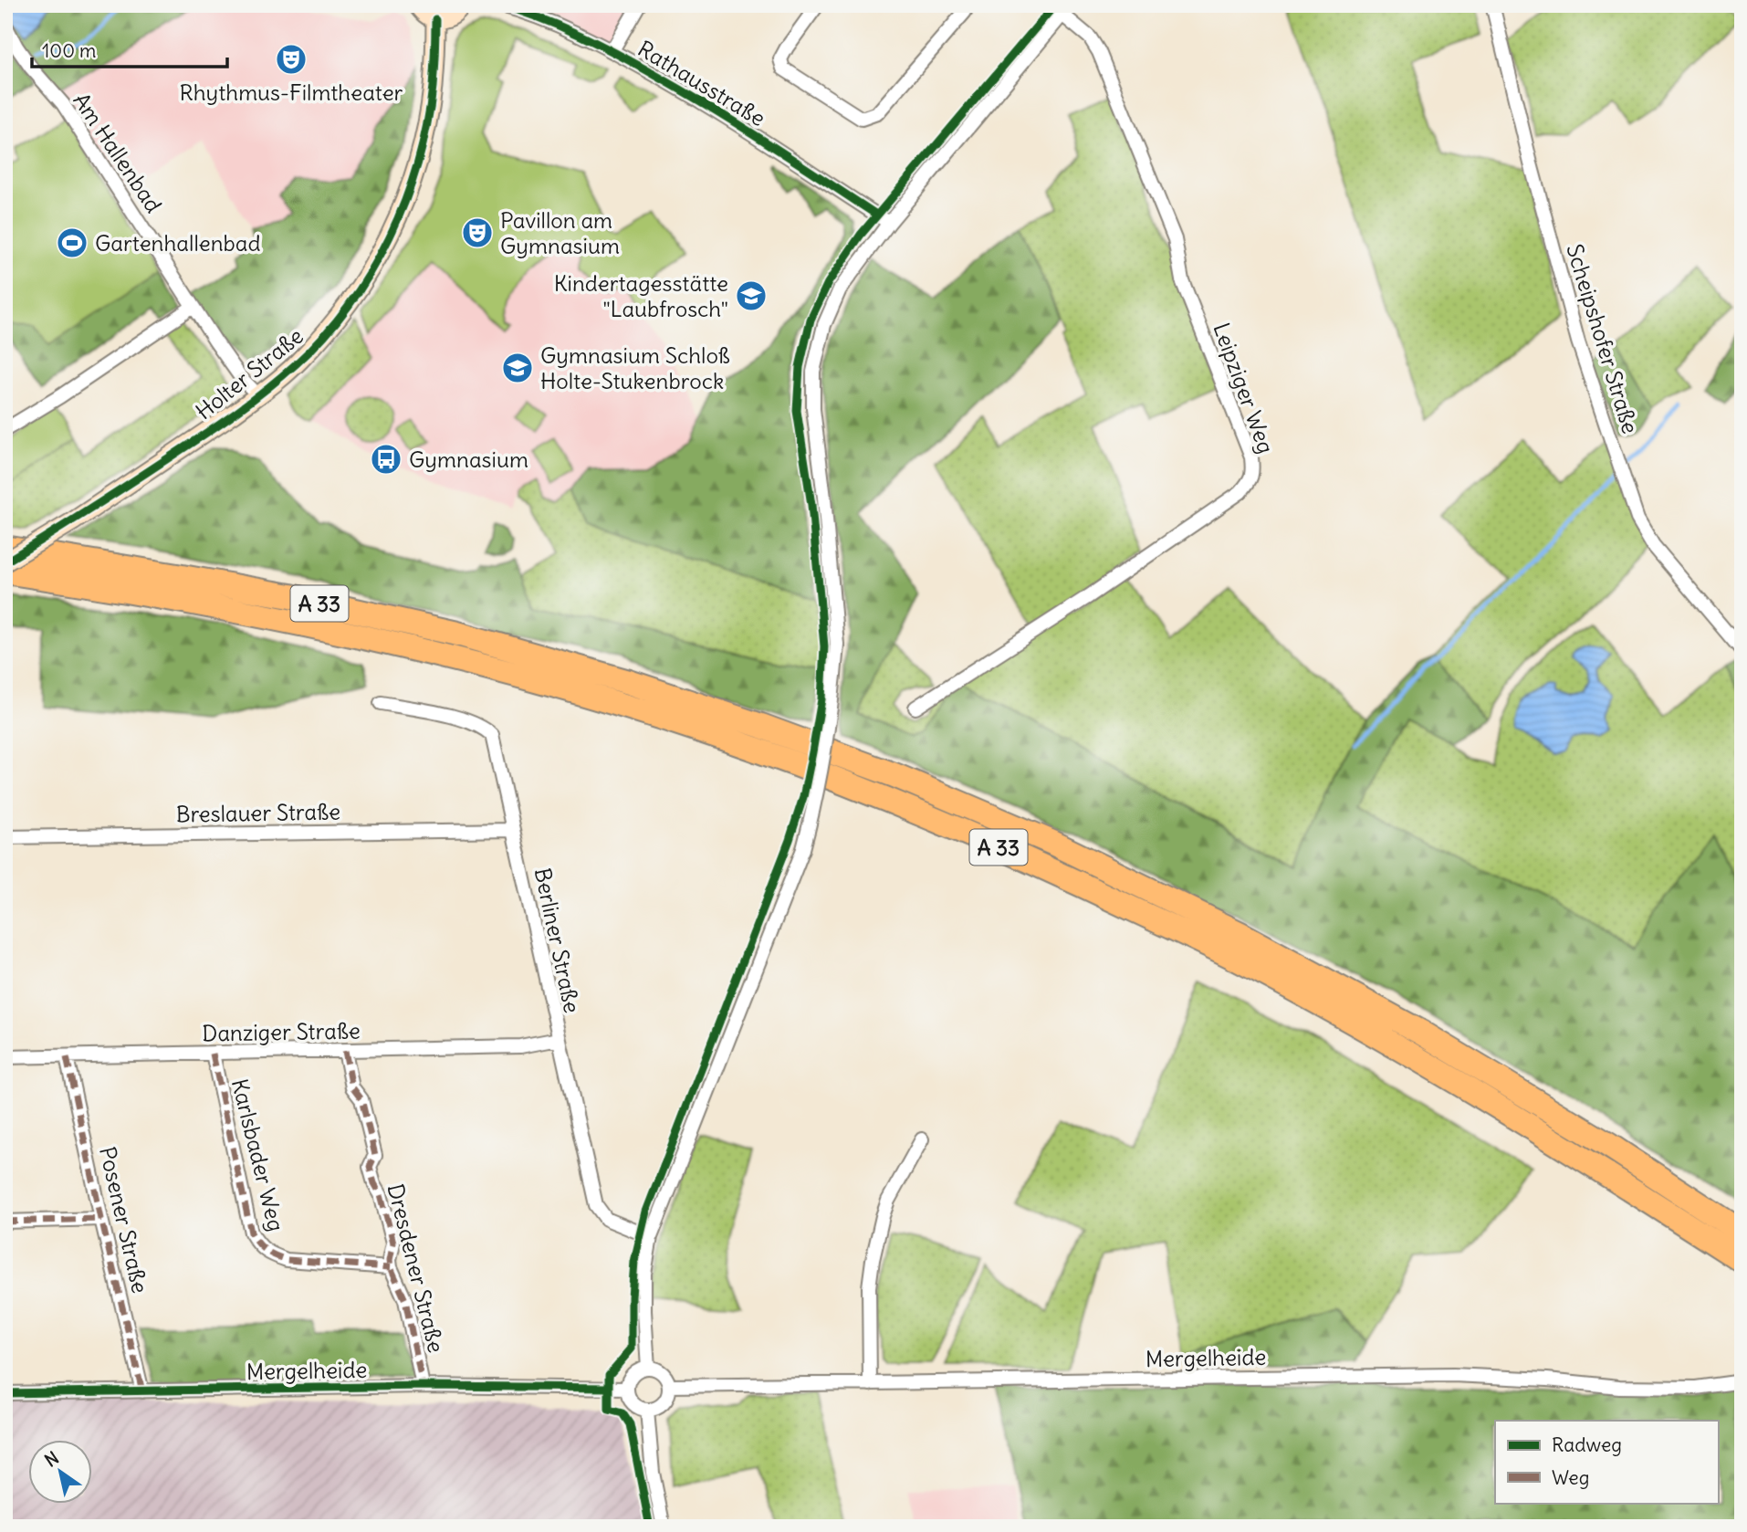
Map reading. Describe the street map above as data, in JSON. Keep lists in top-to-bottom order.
{
  "streets": {
    "highway": ["A 33"],
    "street": [
      "Rathausstraße",
      "Am Hallenbad",
      "Scheipshofer Straße",
      "Holter Straße",
      "Leipziger Weg",
      "Breslauer Straße",
      "Berliner Straße",
      "Danziger Straße",
      "Karlsbader Weg",
      "Posener Straße",
      "Dresdener Straße",
      "Mergelheide"
    ]
  },
  "crossings": [
    ["Am Hallenbad", "Holter Straße"],
    ["Breslauer Straße", "Berliner Straße"],
    ["Berliner Straße", "Danziger Straße"],
    ["Danziger Straße", "Karlsbader Weg"],
    ["Danziger Straße", "Posener Straße"],
    ["Danziger Straße", "Dresdener Straße"],
    ["Karlsbader Weg", "Dresdener Straße"],
    ["Posener Straße", "Mergelheide"],
    ["Dresdener Straße", "Mergelheide"]
  ],
  "places": {
    "theatre": ["Rhythmus-Filmtheater", "Pavillon am Gymnasium"],
    "sports": ["Gartenhallenbad"],
    "school or university": ["Kindertagesstätte \"Laubfrosch\"", "Gymnasium Schloß Holte-Stukenbrock"],
    "bus stop": ["Gymnasium"]
  },
  "legend": ["Radweg", "Weg"],
  "scale_bar": "100 m",
  "north": "top left"
}
